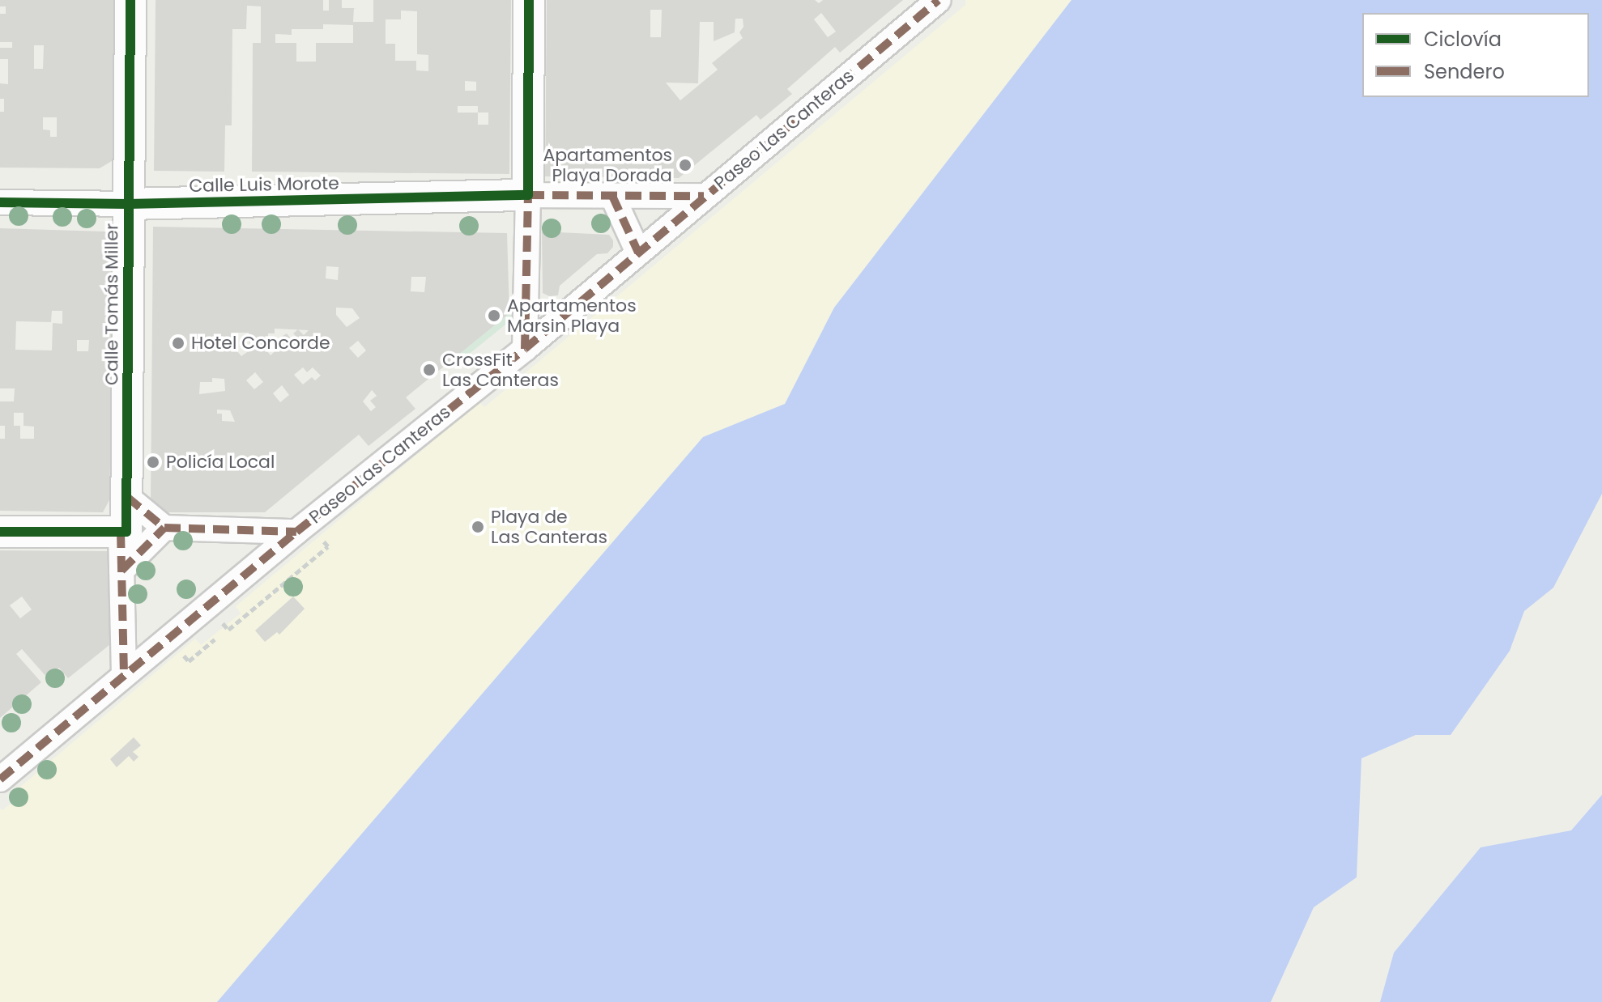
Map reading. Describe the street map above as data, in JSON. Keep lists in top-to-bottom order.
{
  "streets": {
    "street": ["Paseo Las Canteras", "Calle Luis Morote", "Calle Tomás Miller"]
  },
  "crossings": [
    ["Paseo Las Canteras", "Calle Tomás Miller"],
    ["Calle Luis Morote", "Calle Tomás Miller"]
  ],
  "places": [
    "Apartamentos Playa Dorada",
    "Apartamentos Marsin Playa",
    "Hotel Concorde",
    "CrossFit Las Canteras",
    "Policía Local",
    "Playa de Las Canteras"
  ],
  "legend": ["Ciclovía", "Sendero"]
}
